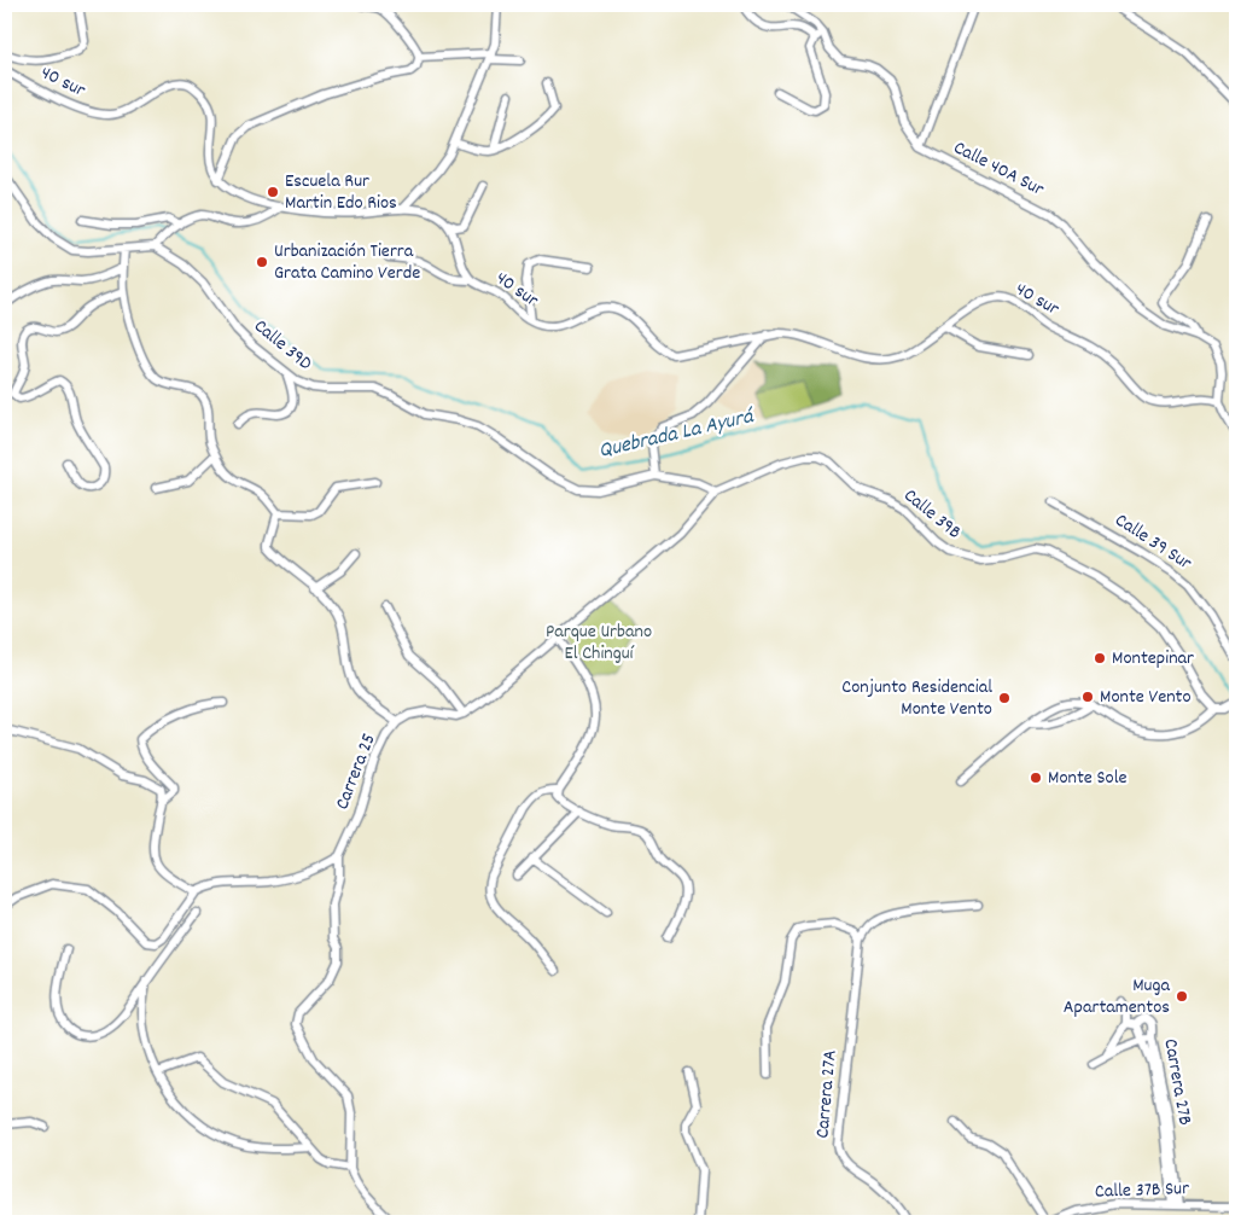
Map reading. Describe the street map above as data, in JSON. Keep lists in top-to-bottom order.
{
  "streets": {
    "street": [
      "40 sur",
      "Calle 40A Sur",
      "Calle 39D",
      "Calle 39B",
      "Calle 39 Sur",
      "Carrera 25",
      "Carrera 27B",
      "Carrera 27A",
      "Calle 37B Sur"
    ]
  },
  "crossings": [
    ["40 sur", "Calle 40A Sur"],
    ["Carrera 27B", "Calle 37B Sur"]
  ],
  "water": ["Quebrada La Ayurá"],
  "parks": ["Parque Urbano El Chinguí"],
  "places": [
    "Escuela Rur Martin Edo Rios",
    "Urbanización Tierra Grata Camino Verde",
    "Montepinar",
    "Monte Vento",
    "Conjunto Residencial Monte Vento",
    "Monte Sole",
    "Muga Apartamentos"
  ]
}
